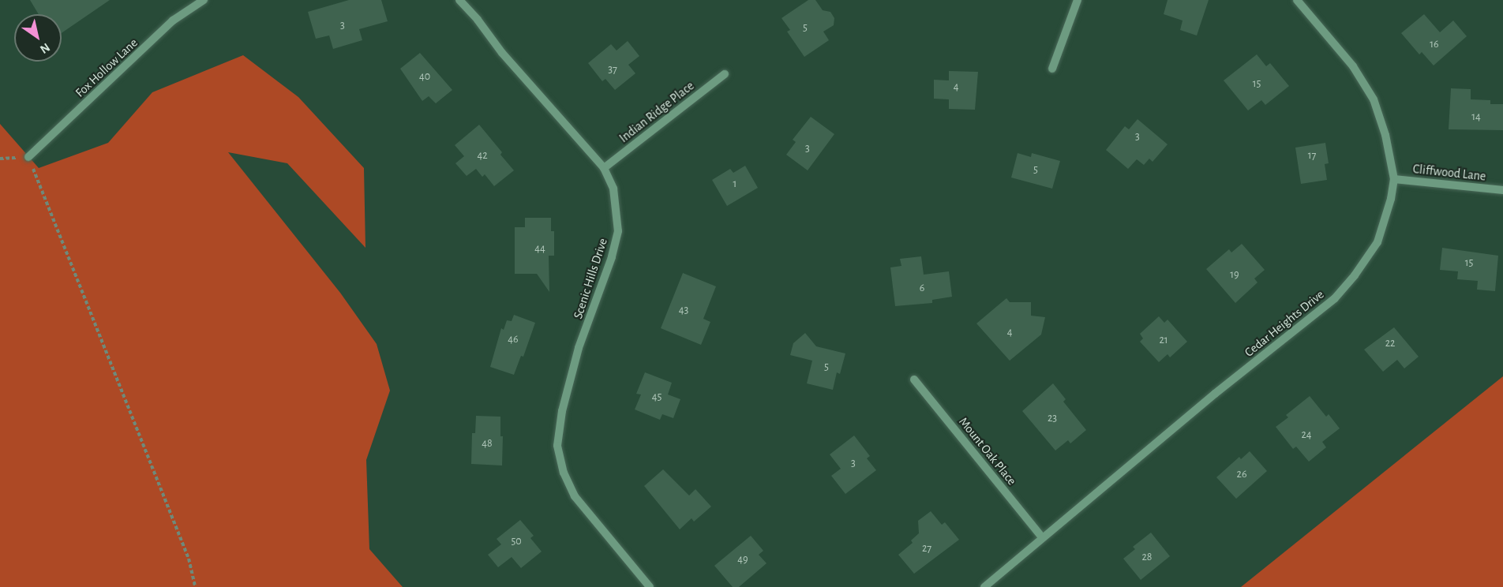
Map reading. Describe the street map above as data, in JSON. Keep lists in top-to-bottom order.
{
  "streets": {
    "street": [
      "Fox Hollow Lane",
      "Indian Ridge Place",
      "Cliffwood Lane",
      "Scenic Hills Drive",
      "Cedar Heights Drive",
      "Mount Oak Place"
    ]
  },
  "crossings": [
    ["Indian Ridge Place", "Scenic Hills Drive"],
    ["Cliffwood Lane", "Cedar Heights Drive"],
    ["Cedar Heights Drive", "Mount Oak Place"]
  ],
  "house_numbers": [
    "3",
    "5",
    "16",
    "37",
    "40",
    "15",
    "4",
    "14",
    "3",
    "3",
    "42",
    "17",
    "5",
    "1",
    "44",
    "15",
    "19",
    "6",
    "43",
    "4",
    "46",
    "21",
    "22",
    "5",
    "45",
    "23",
    "24",
    "48",
    "3",
    "26",
    "50",
    "27",
    "28",
    "49"
  ],
  "north": "bottom right"
}
